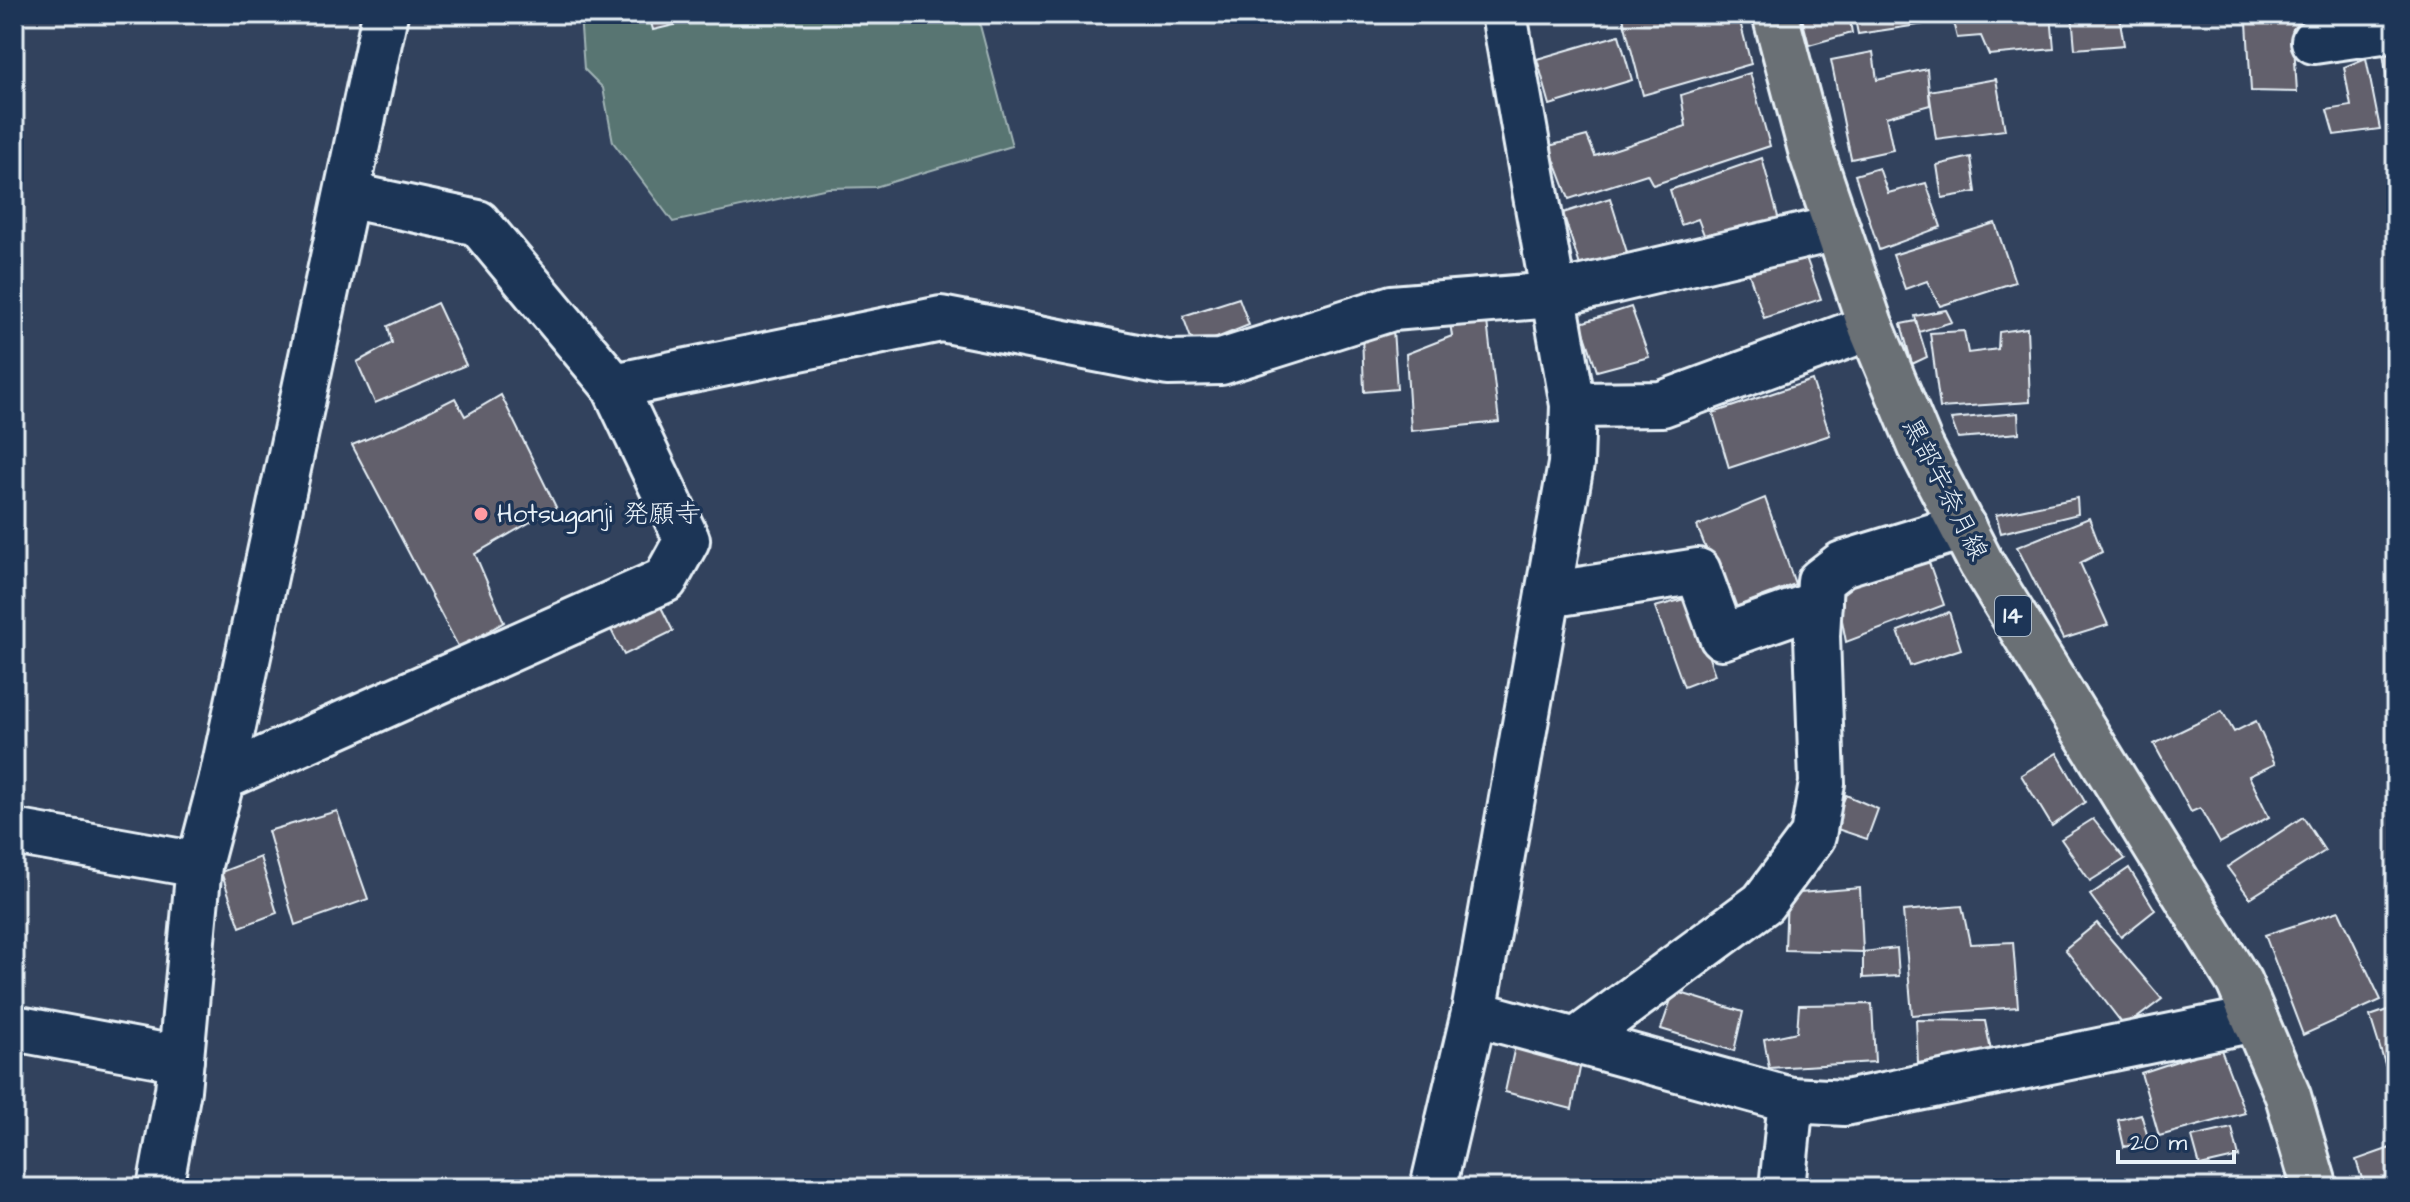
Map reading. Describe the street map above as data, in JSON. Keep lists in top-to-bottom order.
{
  "streets": {
    "main road": ["黒部宇奈月線", "14"]
  },
  "places": ["Hotsuganji 発願寺"],
  "scale_bar": "20 m"
}
